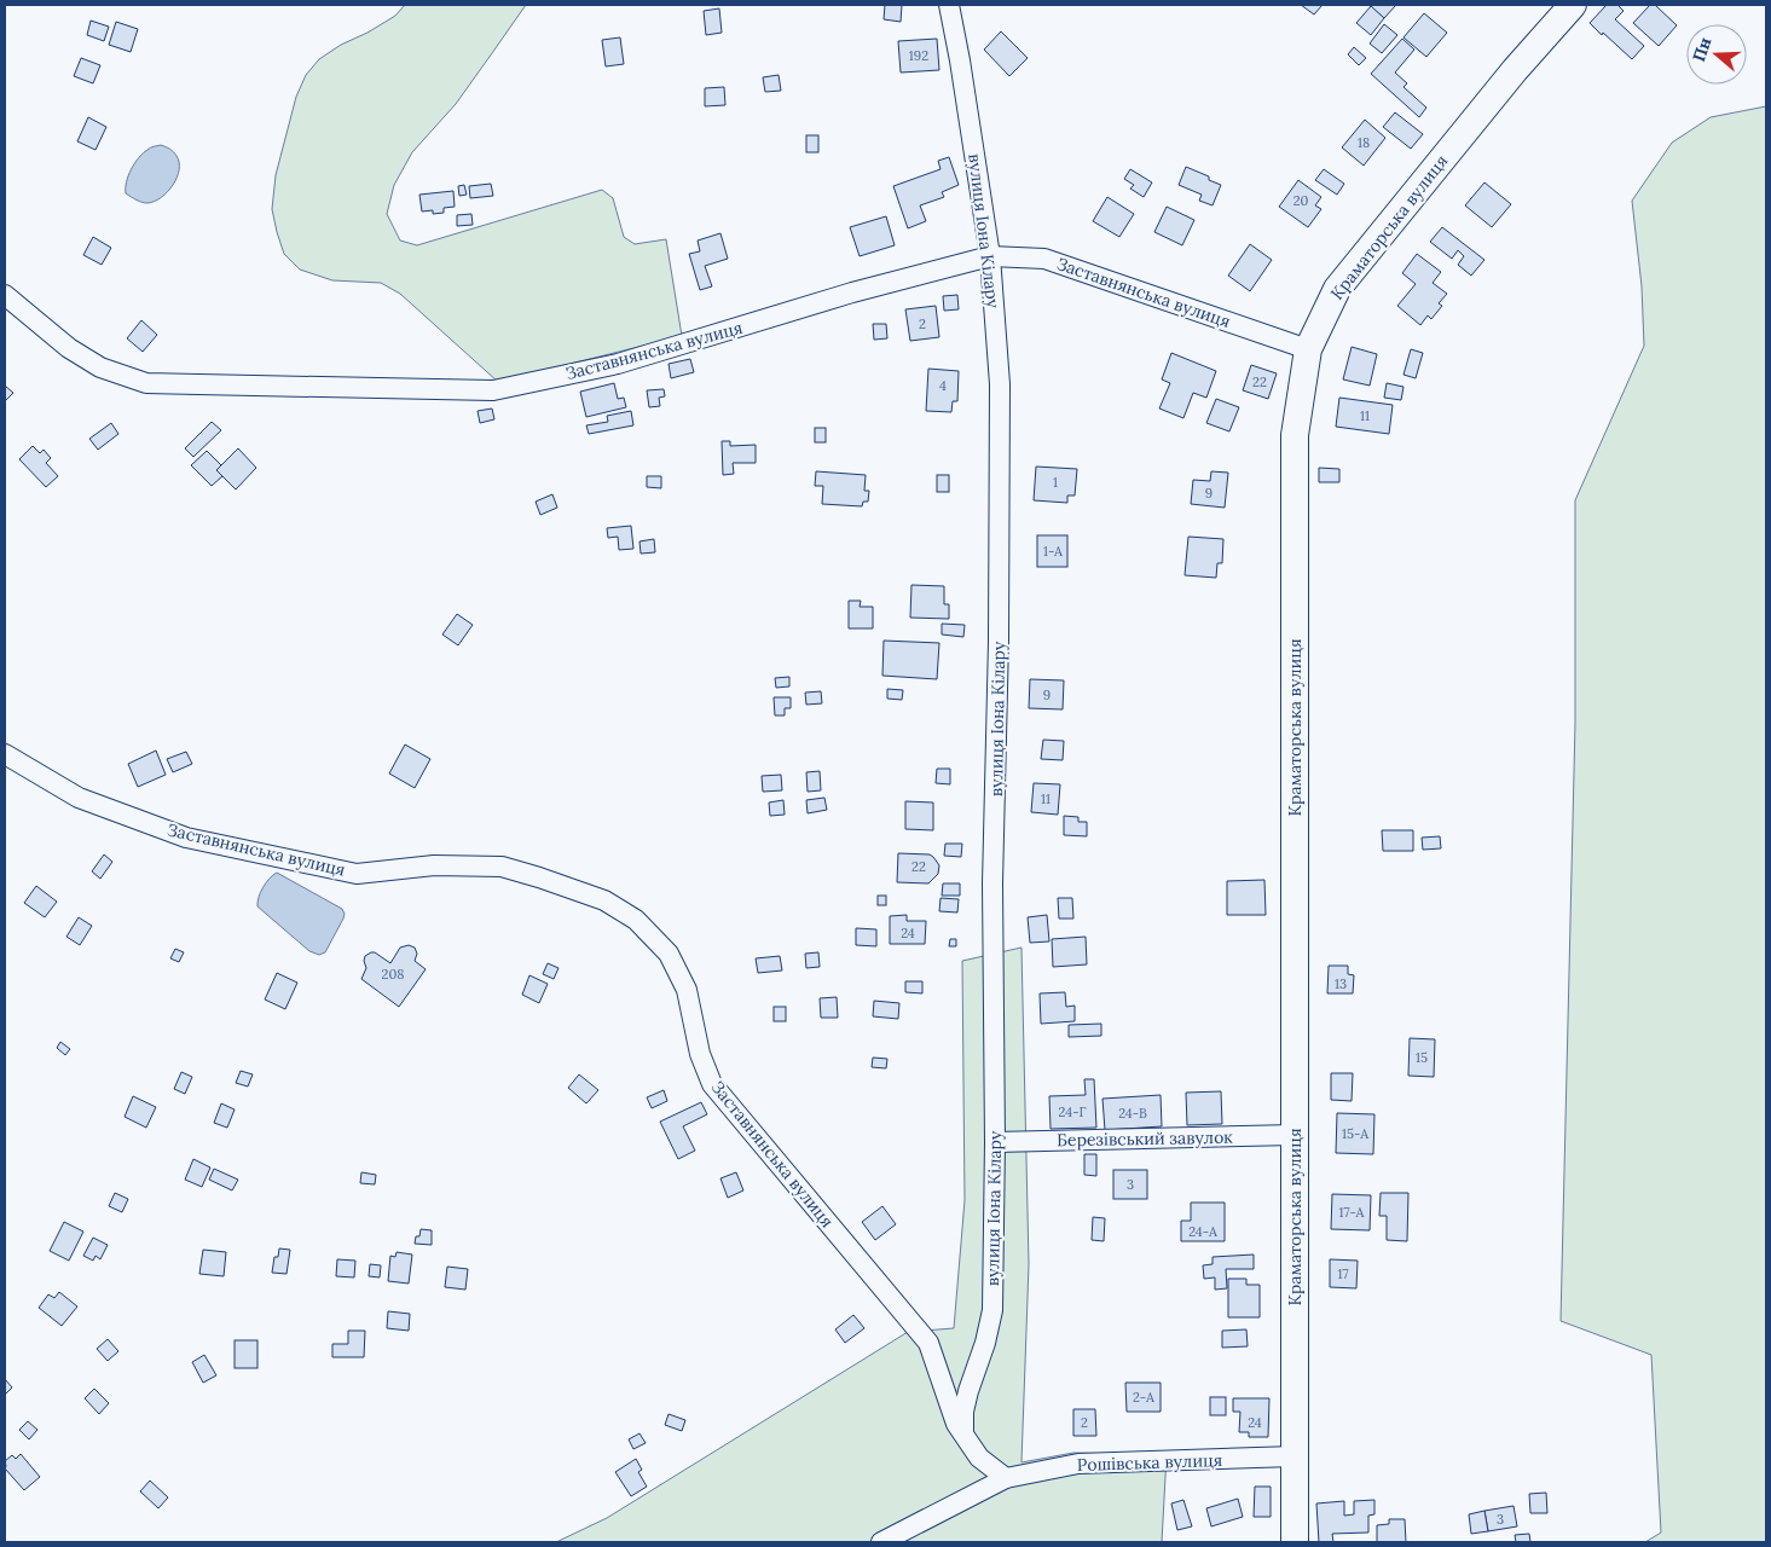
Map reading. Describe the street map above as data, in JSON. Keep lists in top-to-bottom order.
{
  "streets": {
    "street": [
      "Краматорська вулиця",
      "вулиця Іона Кілару",
      "Заставнянська вулиця",
      "Березівський завулок",
      "Рошівська вулиця"
    ]
  },
  "crossings": [
    ["Краматорська вулиця", "Заставнянська вулиця"],
    ["Краматорська вулиця", "Березівський завулок"],
    ["Краматорська вулиця", "Рошівська вулиця"],
    ["вулиця Іона Кілару", "Заставнянська вулиця"],
    ["вулиця Іона Кілару", "Березівський завулок"],
    ["Заставнянська вулиця", "Рошівська вулиця"]
  ],
  "house_numbers": [
    "192",
    "18",
    "20",
    "2",
    "22",
    "4",
    "11",
    "1",
    "9",
    "1-А",
    "9",
    "11",
    "22",
    "24",
    "208",
    "13",
    "15",
    "24-Г",
    "24-В",
    "15-А",
    "3",
    "17-А",
    "24-А",
    "17",
    "2-А",
    "2",
    "24",
    "3"
  ],
  "north": "left"
}
